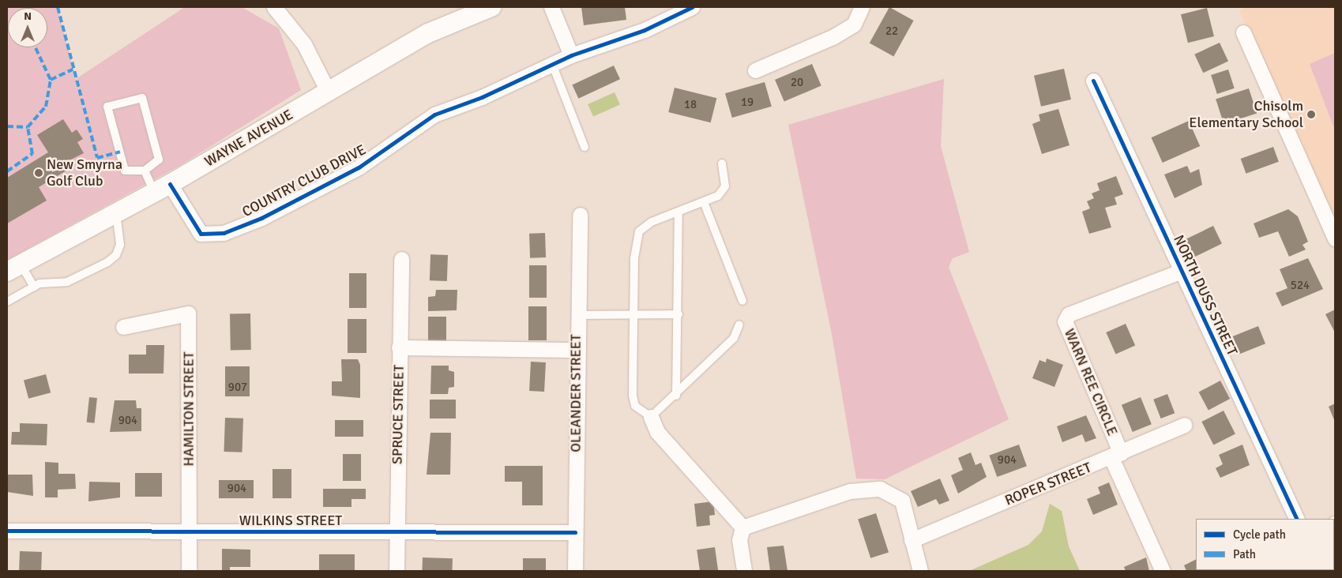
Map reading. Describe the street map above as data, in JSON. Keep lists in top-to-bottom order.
{
  "streets": {
    "street": [
      "WAYNE AVENUE",
      "COUNTRY CLUB DRIVE",
      "NORTH DUSS STREET",
      "WARN REE CIRCLE",
      "OLEANDER STREET",
      "HAMILTON STREET",
      "SPRUCE STREET",
      "ROPER STREET",
      "WILKINS STREET"
    ]
  },
  "crossings": [
    ["WAYNE AVENUE", "COUNTRY CLUB DRIVE"],
    ["NORTH DUSS STREET", "WARN REE CIRCLE"],
    ["WARN REE CIRCLE", "ROPER STREET"],
    ["OLEANDER STREET", "WILKINS STREET"],
    ["HAMILTON STREET", "WILKINS STREET"],
    ["SPRUCE STREET", "WILKINS STREET"]
  ],
  "places": ["Chisolm Elementary School", "New Smyrna Golf Club"],
  "house_numbers": [
    "22",
    "20",
    "19",
    "18",
    "524",
    "907",
    "904",
    "904",
    "904"
  ],
  "legend": ["Cycle path", "Path"],
  "north": "top"
}
